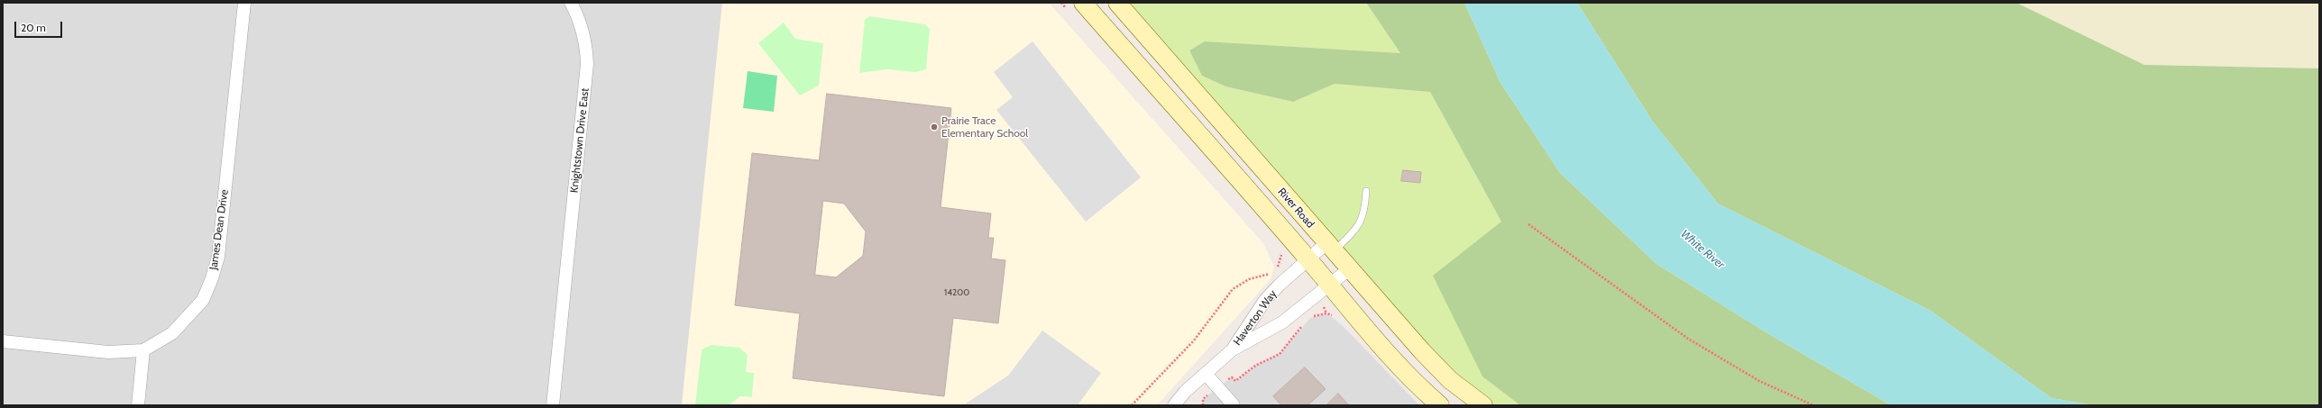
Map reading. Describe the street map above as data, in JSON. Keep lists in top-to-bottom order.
{
  "streets": {
    "main road": ["River Road"],
    "street": ["Knightstown Drive East", "James Dean Drive", "Haverton Way"]
  },
  "crossings": [
    ["River Road", "Haverton Way"]
  ],
  "water": ["White River"],
  "places": ["Prairie Trace Elementary School"],
  "house_numbers": ["14200"],
  "scale_bar": "20 m"
}
